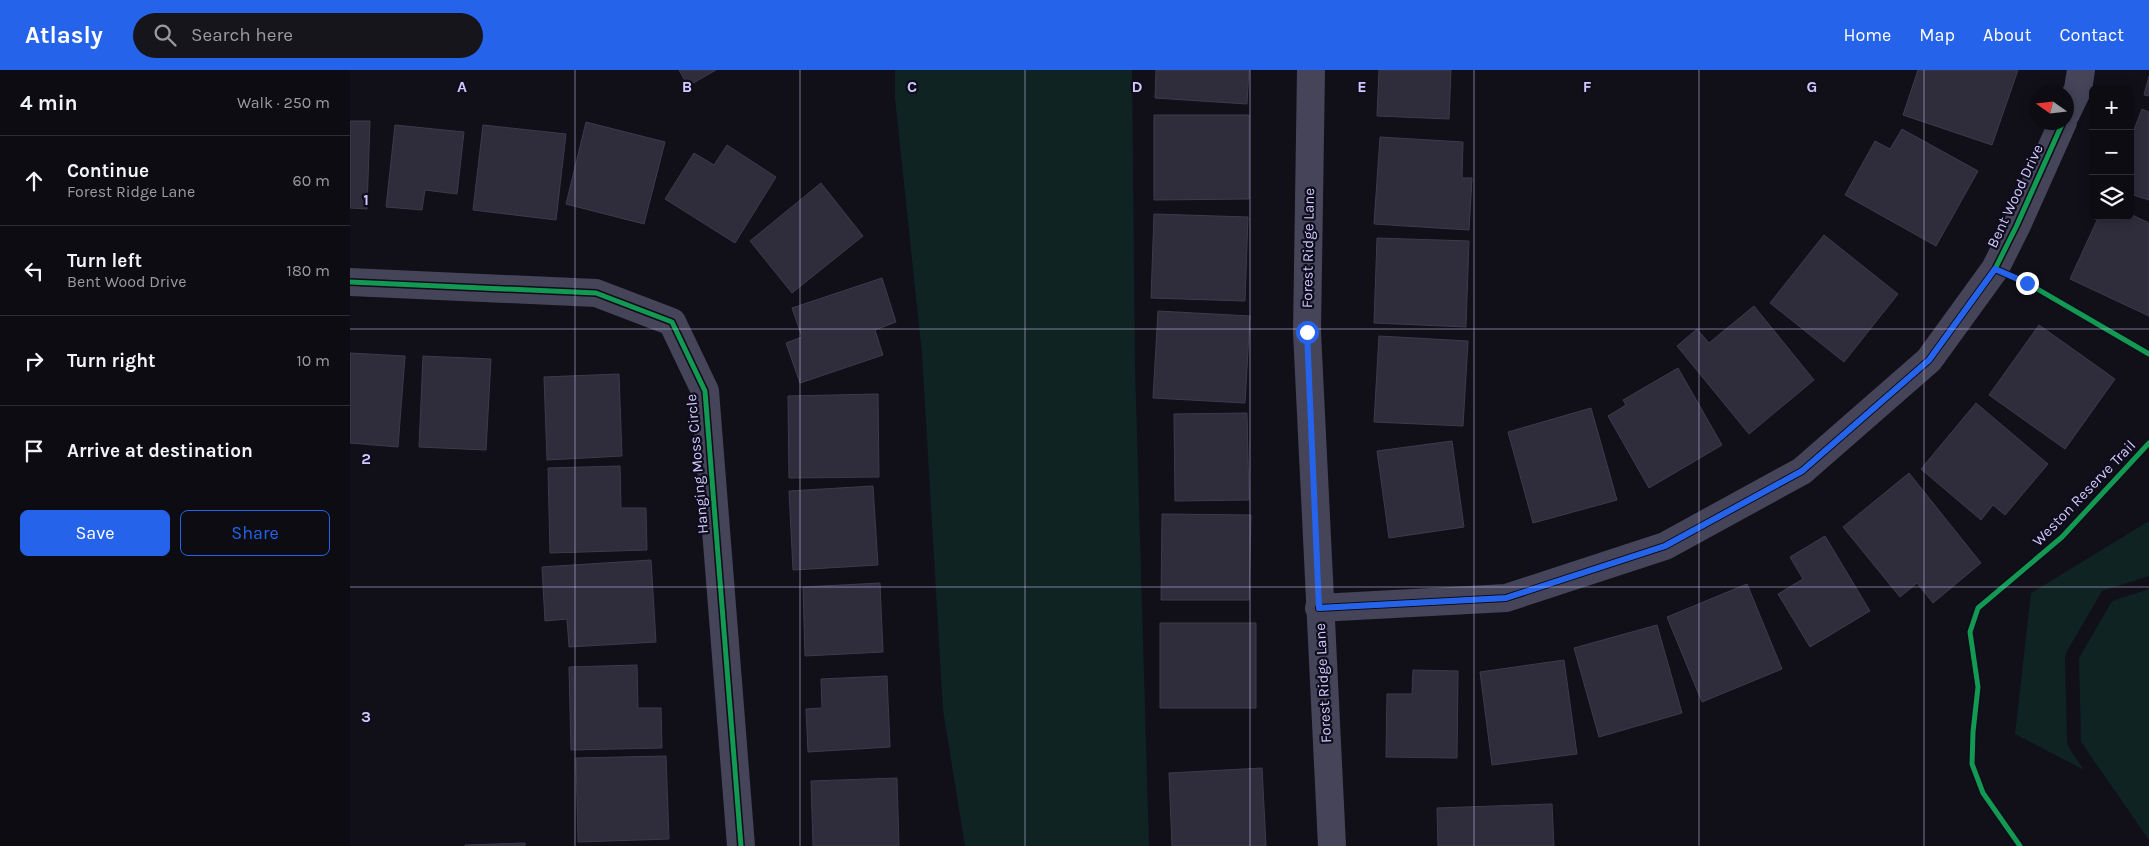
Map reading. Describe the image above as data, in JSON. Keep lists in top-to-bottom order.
{
  "streets": {
    "street": ["Bent Wood Drive", "Forest Ridge Lane", "Hanging Moss Circle"],
    "cycle path": ["Weston Reserve Trail"]
  },
  "crossings": [
    ["Bent Wood Drive", "Forest Ridge Lane"]
  ],
  "north": "left",
  "page": {
    "header": "Atlasly",
    "search": "Search here",
    "nav": [
      "Home",
      "Map",
      "About",
      "Contact"
    ],
    "heading": ["4 min", "Walk · 250 m"],
    "map_buttons": ["+", "−"],
    "list": [
      ["Continue", "Forest Ridge Lane", "60 m"],
      ["Turn left", "Bent Wood Drive", "180 m"],
      ["Turn right", "10 m"],
      "Arrive at destination"
    ],
    "buttons": ["Save", "Share"]
  },
  "grid": {
    "columns": [
      "A",
      "B",
      "C",
      "D",
      "E",
      "F",
      "G"
    ],
    "rows": ["1", "2", "3"]
  }
}
